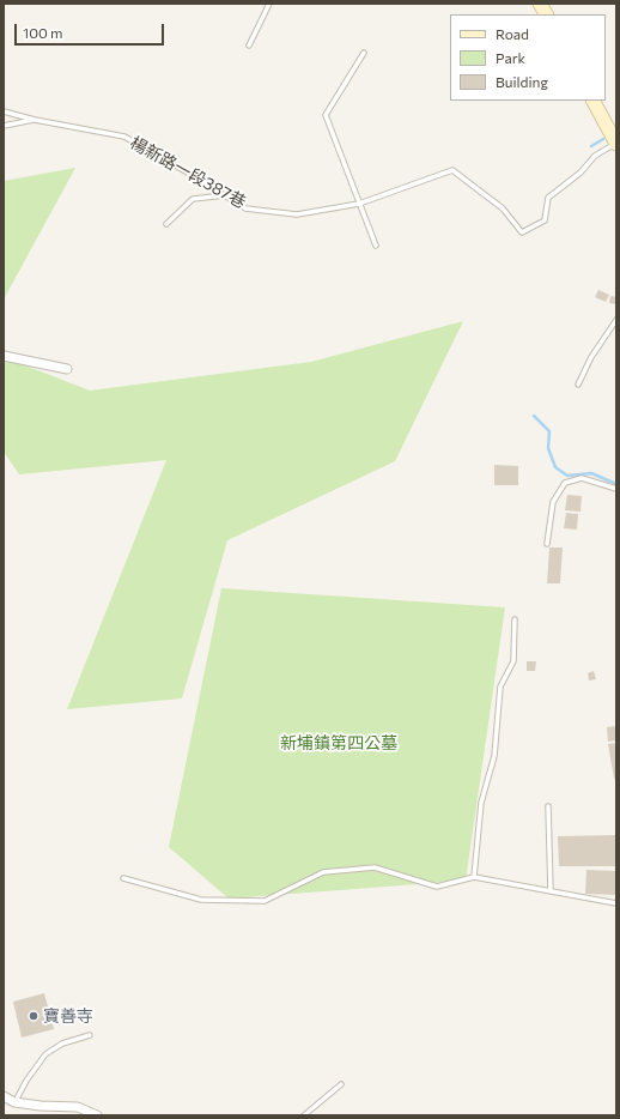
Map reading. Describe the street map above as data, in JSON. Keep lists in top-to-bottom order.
{
  "streets": {
    "lane": ["楊新路一段387巷"]
  },
  "parks": ["新埔鎮第四公墓"],
  "places": ["寶善寺"],
  "legend": ["Road", "Park", "Building"],
  "scale_bar": "100 m"
}
